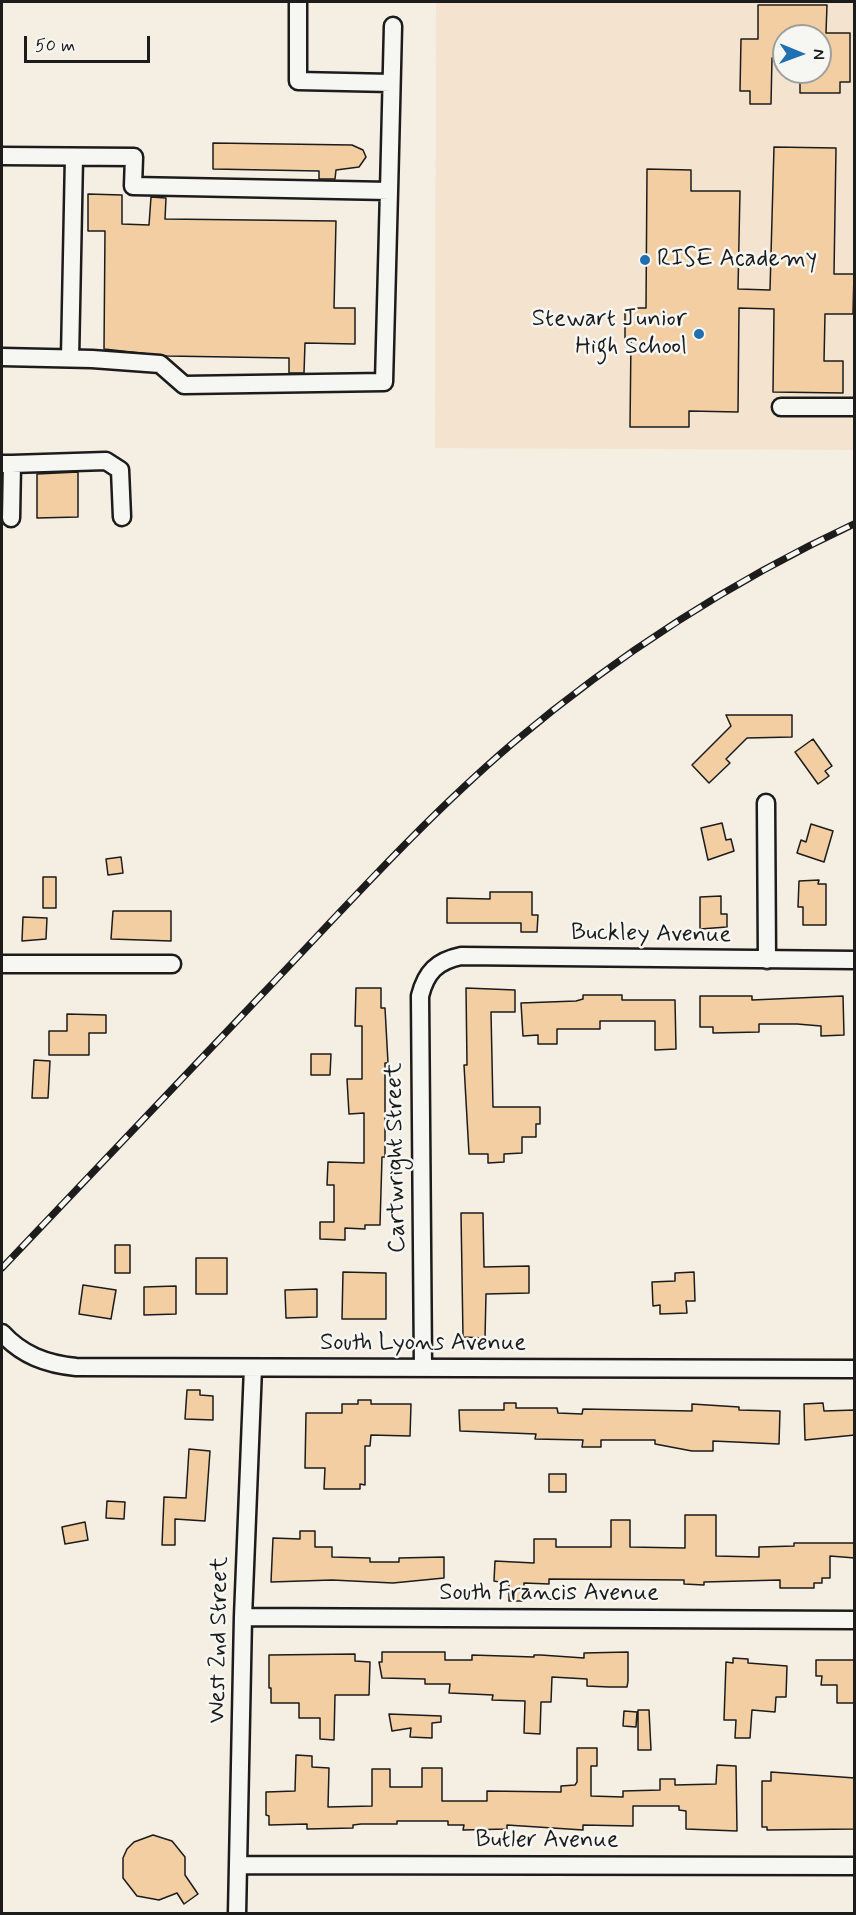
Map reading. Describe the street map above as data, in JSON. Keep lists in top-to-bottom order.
{
  "streets": {
    "street": [
      "Buckley Avenue",
      "Cartwright Street",
      "South Lyons Avenue",
      "South Francis Avenue",
      "West 2nd Street",
      "Butler Avenue"
    ]
  },
  "crossings": [
    ["Buckley Avenue", "Cartwright Street"],
    ["Cartwright Street", "South Lyons Avenue"],
    ["South Lyons Avenue", "West 2nd Street"],
    ["South Francis Avenue", "West 2nd Street"],
    ["West 2nd Street", "Butler Avenue"]
  ],
  "places": ["RISE Academy", "Stewart Junior High School"],
  "scale_bar": "50 m",
  "north": "right"
}
